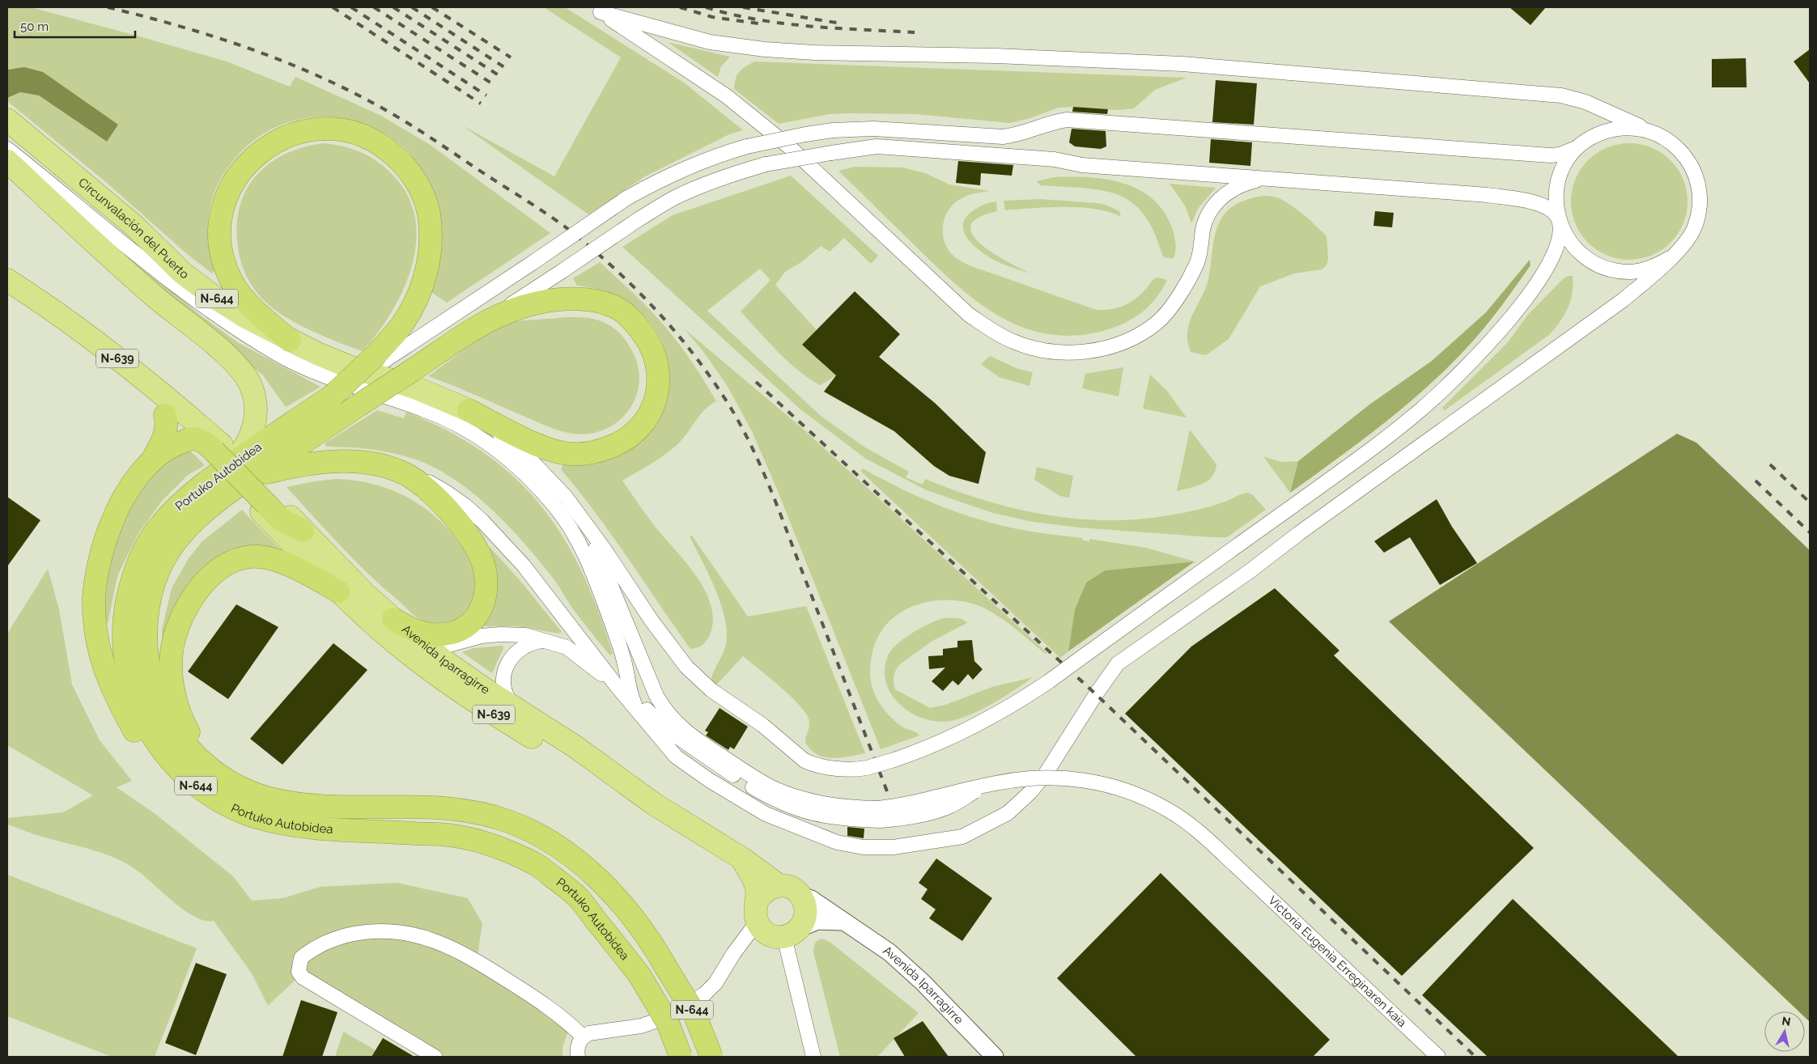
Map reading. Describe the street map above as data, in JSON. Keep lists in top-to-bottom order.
{
  "streets": {
    "highway": [
      "Circunvalación del Puerto",
      "N-644",
      "N-639",
      "Portuko Autobidea",
      "Avenida Iparragirre"
    ],
    "street": ["Victoria Eugenia Erreginaren kaia"]
  },
  "crossings": [
    ["Circunvalación del Puerto", "Portuko Autobidea"],
    ["N-644", "N-639"],
    ["N-644", "Portuko Autobidea"],
    ["N-639", "Portuko Autobidea"],
    ["N-639", "Avenida Iparragirre"]
  ],
  "scale_bar": "50 m",
  "north": "top"
}
